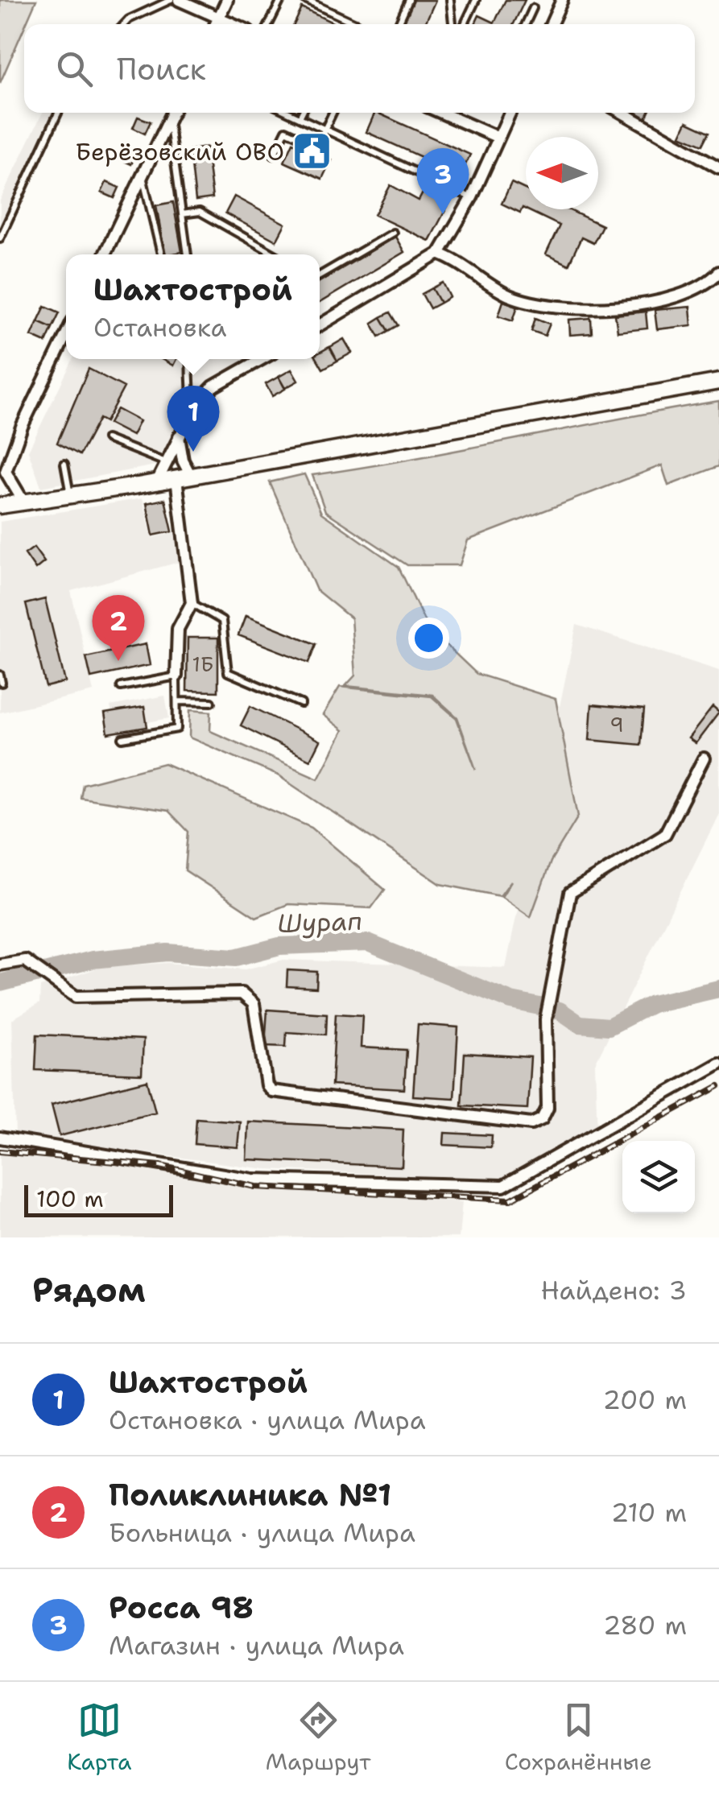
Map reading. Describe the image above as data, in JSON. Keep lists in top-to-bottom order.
{
  "water": ["Шурап"],
  "places": {
    "public building": ["Берёзовский ОВО"]
  },
  "house_numbers": ["1Б", "9"],
  "scale_bar": "100 m",
  "north": "left",
  "page": {
    "search": "Поиск",
    "pins": ["3", "1", "2"],
    "popup": ["Шахтострой", "Остановка"],
    "scale": "100 m",
    "heading": ["Рядом", "Найдено: 3"],
    "list": [
      {
        "mark": "1",
        "name": "Шахтострой",
        "note": "Остановка · улица Мира",
        "value": "200 m"
      },
      {
        "mark": "2",
        "name": "Поликлиника №1",
        "note": "Больница · улица Мира",
        "value": "210 m"
      },
      {
        "mark": "3",
        "name": "Росса 98",
        "note": "Магазин · улица Мира",
        "value": "280 m"
      }
    ],
    "nav": ["Карта", "Маршрут", "Сохранённые"]
  }
}
